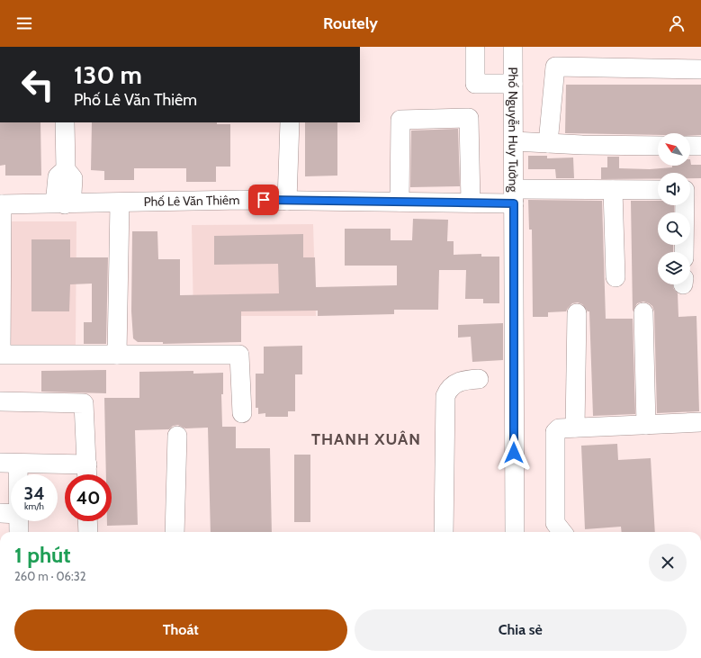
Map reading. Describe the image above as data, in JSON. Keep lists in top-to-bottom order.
{
  "streets": {
    "street": ["Phố Nguyễn Huy Tưởng", "Phố Lê Văn Thiêm"]
  },
  "crossings": [
    ["Phố Nguyễn Huy Tưởng", "Phố Lê Văn Thiêm"]
  ],
  "districts": ["THANH XUÂN"],
  "north": "top left",
  "page": {
    "header": "Routely",
    "turn": ["130 m", "Phố Lê Văn Thiêm"],
    "speed": "34 km/h",
    "limit": "40",
    "heading": ["1 phút", "260 m · 06:32"],
    "buttons": ["Thoát", "Chia sẻ"]
  }
}
